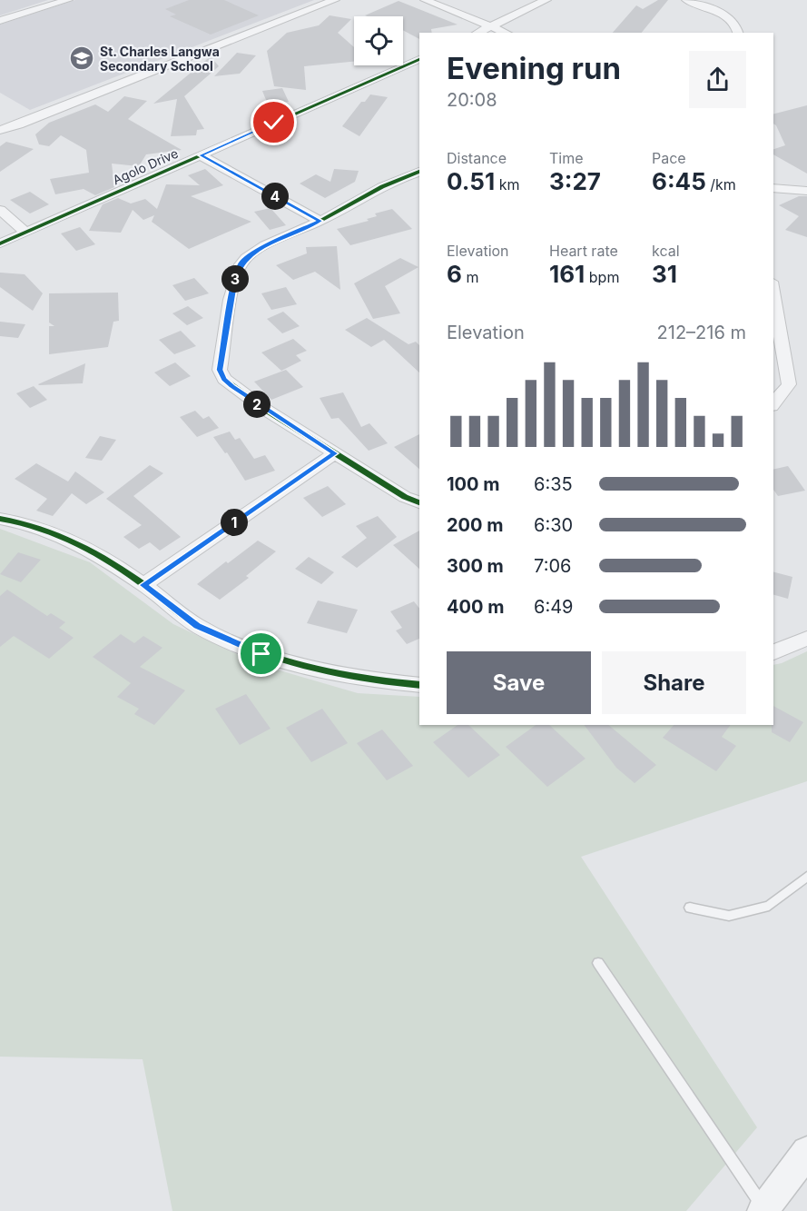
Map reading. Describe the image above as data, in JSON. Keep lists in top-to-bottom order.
{
  "streets": {
    "street": ["Agolo Drive"]
  },
  "places": {
    "school or university": ["St. Charles Langwa Secondary School"]
  },
  "page": {
    "heading": ["Evening run", "20:08"],
    "stats": [
      ["Distance", "0.51 km"],
      ["Time", "3:27"],
      ["Pace", "6:45 /km"],
      ["Elevation", "6 m"],
      ["Heart rate", "161 bpm"],
      ["kcal", "31"]
    ],
    "pins": [
      "4",
      "3",
      "2",
      "1"
    ],
    "chart": ["Elevation", "212–216 m"],
    "list": [
      {
        "name": "100 m",
        "note": "6:35"
      },
      {
        "name": "200 m",
        "note": "6:30"
      },
      {
        "name": "300 m",
        "note": "7:06"
      },
      {
        "name": "400 m",
        "note": "6:49"
      }
    ],
    "buttons": ["Save", "Share"]
  }
}
